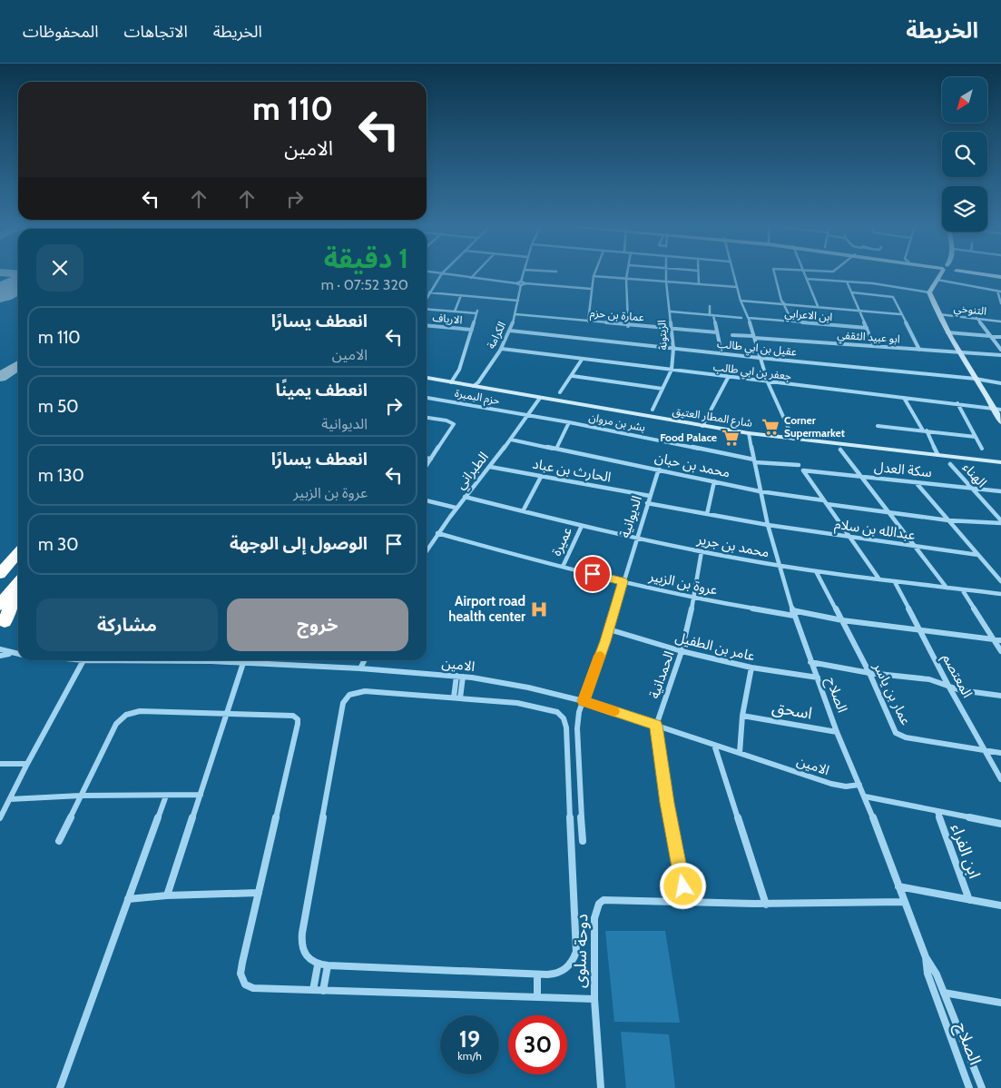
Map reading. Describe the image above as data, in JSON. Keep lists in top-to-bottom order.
{
  "streets": {
    "street": [
      "التنوخي",
      "عمارة بن حزم",
      "ابن الاعرابي",
      "الارياف",
      "الكرامة",
      "الزيتونة",
      "ابو عبيد الثقفي",
      "عقيل بن ابي طالب",
      "جعفر بن ابي طالب",
      "حزم البمبرة",
      "شارع المطار العتيق",
      "بشر بن مروان",
      "محمد بن حبان",
      "سكة العدل",
      "الطبراني",
      "الحارث بن عباد",
      "الهناء",
      "الديوانية",
      "عبدالله بن سلام",
      "عميرة",
      "محمد بن جرير",
      "عروة بن الزبير",
      "عامر بن الطفيل",
      "الامين",
      "الحمدانية",
      "المعتصم",
      "عمار بن ياسر",
      "الصلاح",
      "اسحق",
      "ابن الفراء",
      "دوحة سلوى"
    ]
  },
  "crossings": [
    ["عمارة بن حزم", "الكرامة"],
    ["عمارة بن حزم", "الزيتونة"],
    ["الارياف", "الكرامة"],
    ["الكرامة", "عقيل بن ابي طالب"],
    ["الكرامة", "جعفر بن ابي طالب"],
    ["الكرامة", "شارع المطار العتيق"],
    ["الزيتونة", "عقيل بن ابي طالب"],
    ["الزيتونة", "جعفر بن ابي طالب"],
    ["حزم البمبرة", "بشر بن مروان"],
    ["حزم البمبرة", "الطبراني"],
    ["شارع المطار العتيق", "الطبراني"],
    ["شارع المطار العتيق", "الصلاح"],
    ["بشر بن مروان", "الطبراني"],
    ["بشر بن مروان", "الصلاح"],
    ["محمد بن حبان", "سكة العدل"],
    ["محمد بن حبان", "الطبراني"],
    ["محمد بن حبان", "الهناء"],
    ["محمد بن حبان", "الديوانية"],
    ["محمد بن حبان", "الصلاح"],
    ["سكة العدل", "الهناء"],
    ["الطبراني", "الحارث بن عباد"],
    ["الطبراني", "محمد بن جرير"],
    ["الطبراني", "عروة بن الزبير"],
    ["الحارث بن عباد", "الديوانية"],
    ["الديوانية", "محمد بن جرير"],
    ["الديوانية", "عروة بن الزبير"],
    ["الديوانية", "عامر بن الطفيل"],
    ["الديوانية", "الامين"],
    ["عبدالله بن سلام", "الصلاح"],
    ["عميرة", "محمد بن جرير"],
    ["عميرة", "عروة بن الزبير"],
    ["محمد بن جرير", "الحمدانية"],
    ["محمد بن جرير", "المعتصم"],
    ["محمد بن جرير", "عمار بن ياسر"],
    ["محمد بن جرير", "الصلاح"],
    ["عروة بن الزبير", "الحمدانية"],
    ["عروة بن الزبير", "المعتصم"],
    ["عروة بن الزبير", "عمار بن ياسر"],
    ["عروة بن الزبير", "الصلاح"],
    ["عامر بن الطفيل", "الحمدانية"],
    ["عامر بن الطفيل", "الصلاح"],
    ["الامين", "الحمدانية"],
    ["الامين", "الصلاح"],
    ["المعتصم", "عمار بن ياسر"],
    ["الصلاح", "اسحق"],
    ["الصلاح", "ابن الفراء"],
    ["الصلاح", "دوحة سلوى"]
  ],
  "places": {
    "supermarket": ["Corner Supermarket", "Food Palace"],
    "hospital": ["Airport road health center"]
  },
  "north": "bottom left",
  "page": {
    "header": "الخريطة",
    "nav": ["الخريطة", "الاتجاهات", "المحفوظات"],
    "turn": ["110 m", "الامين"],
    "heading": ["1 دقيقة", "320 m · 07:52"],
    "list": [
      {
        "name": "انعطف يسارًا",
        "note": "الامين",
        "value": "110 m"
      },
      {
        "name": "انعطف يمينًا",
        "note": "الديوانية",
        "value": "50 m"
      },
      {
        "name": "انعطف يسارًا",
        "note": "عروة بن الزبير",
        "value": "130 m"
      },
      {
        "name": "الوصول إلى الوجهة",
        "value": "30 m"
      }
    ],
    "buttons": ["خروج", "مشاركة"],
    "speed": "19 km/h",
    "limit": "30"
  }
}
